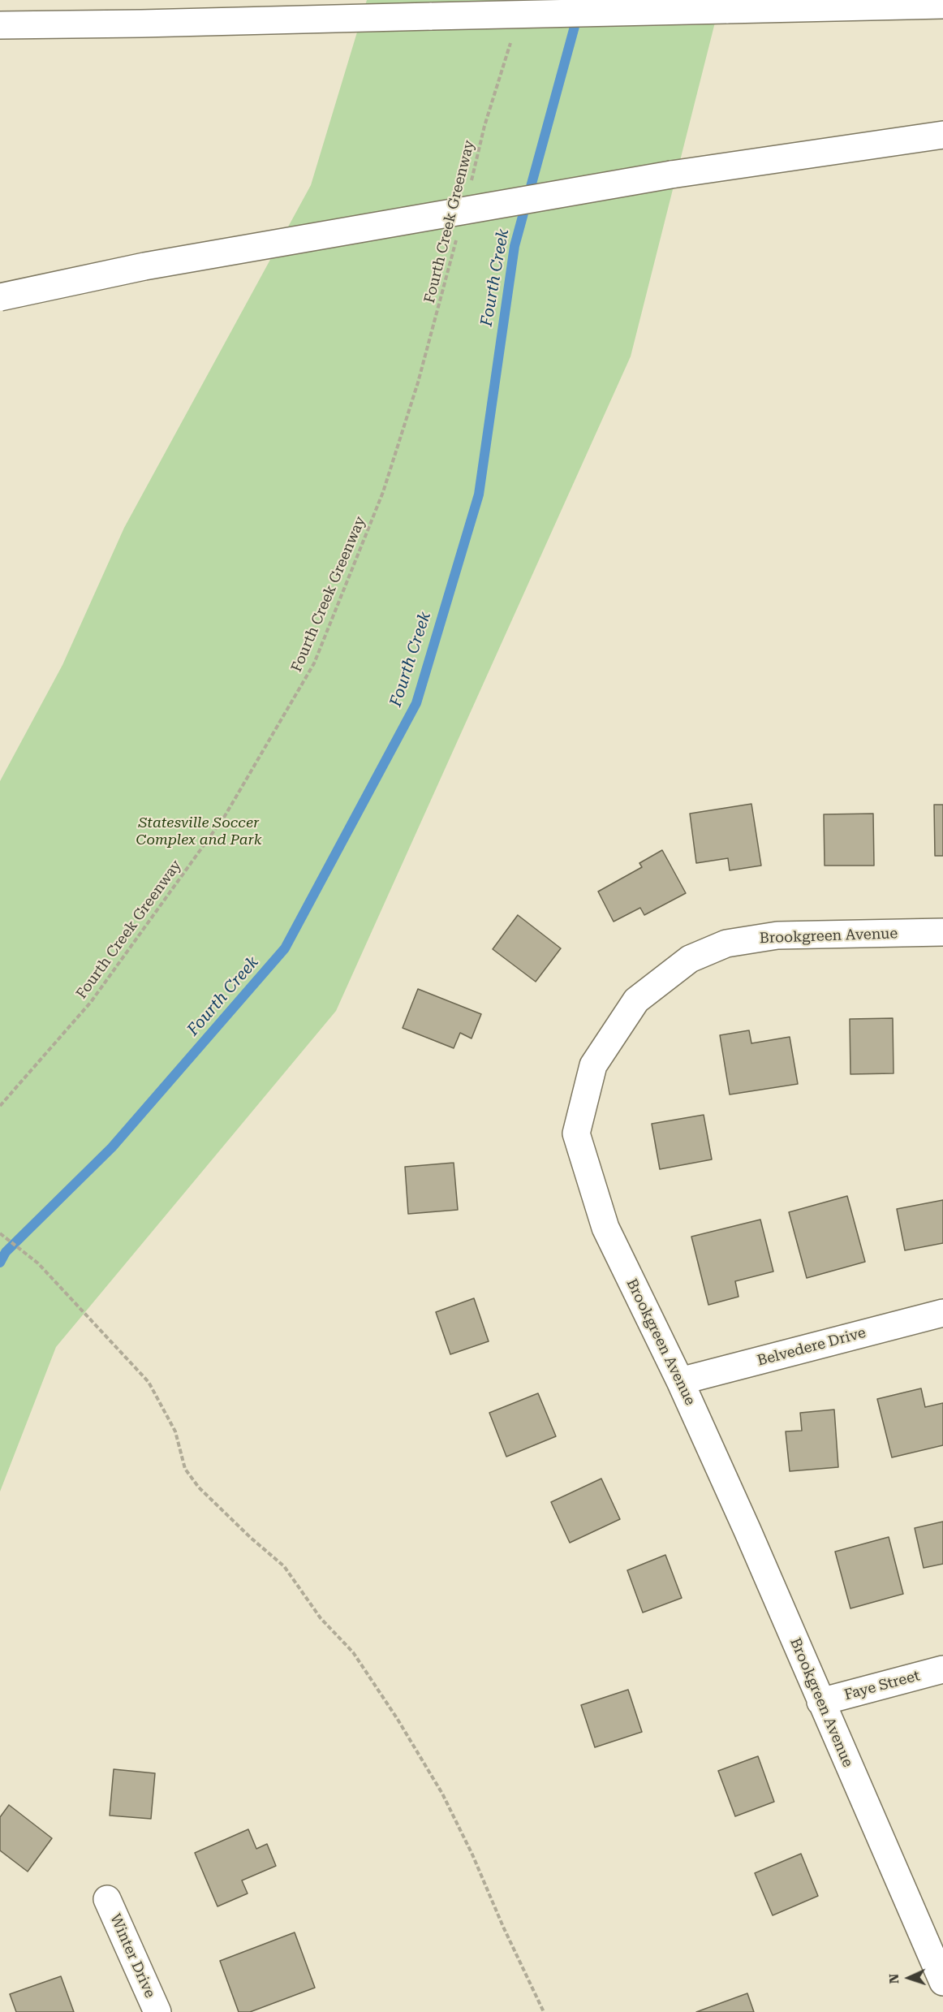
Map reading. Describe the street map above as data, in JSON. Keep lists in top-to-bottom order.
{
  "streets": {
    "main road": [
      "Brookgreen Avenue",
      "Belvedere Drive",
      "Faye Street",
      "Winter Drive"
    ],
    "path": ["Fourth Creek Greenway"]
  },
  "crossings": [
    ["Brookgreen Avenue", "Belvedere Drive"],
    ["Brookgreen Avenue", "Faye Street"]
  ],
  "water": ["Fourth Creek"],
  "parks": ["Statesville Soccer Complex and Park"],
  "north": "left"
}
